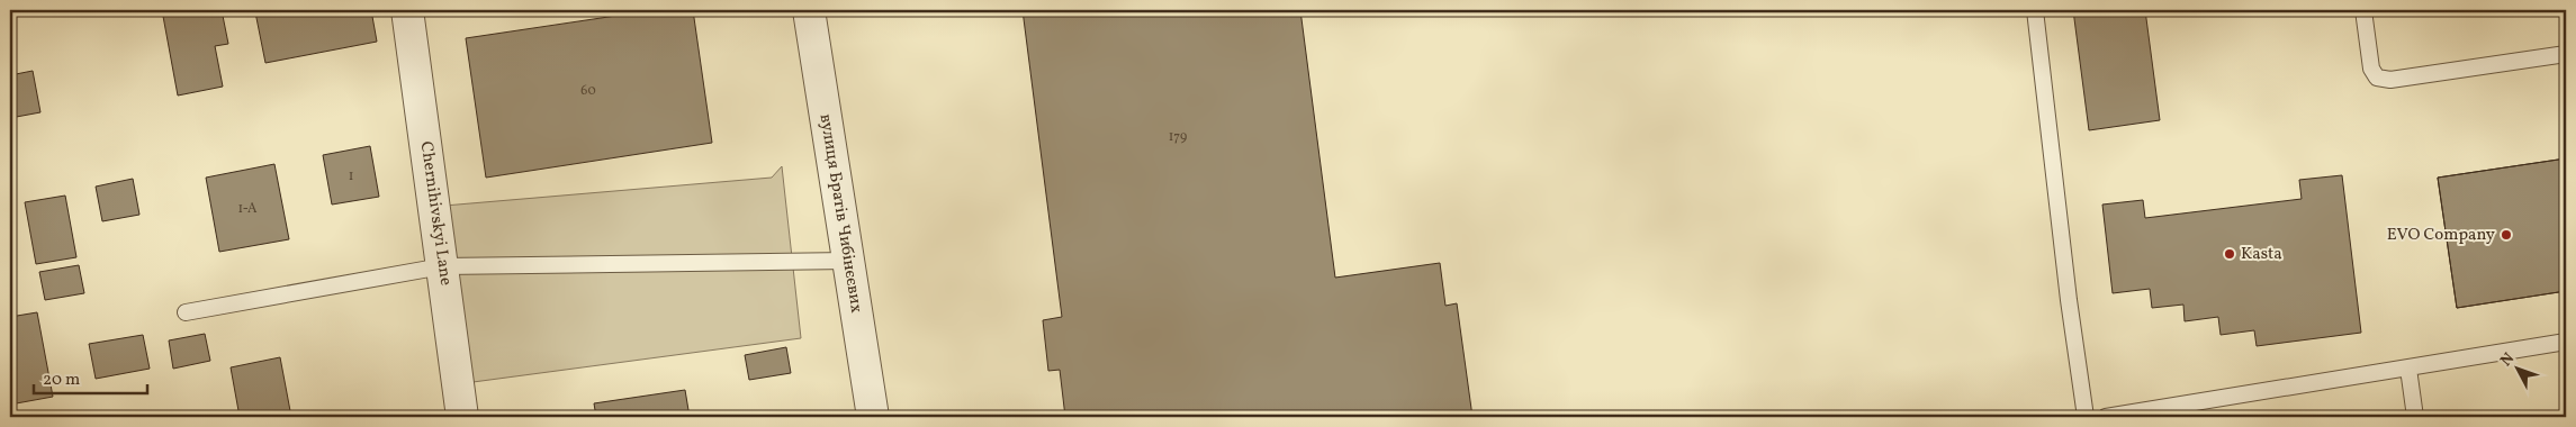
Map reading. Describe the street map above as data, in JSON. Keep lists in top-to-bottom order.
{
  "streets": {
    "street": ["Chernihivskyi Lane", "вулиця Братів Чибінєєвих"]
  },
  "places": ["EVO Company", "Kasta"],
  "house_numbers": [
    "60",
    "179",
    "1",
    "1-А"
  ],
  "scale_bar": "20 m",
  "north": "top left"
}
